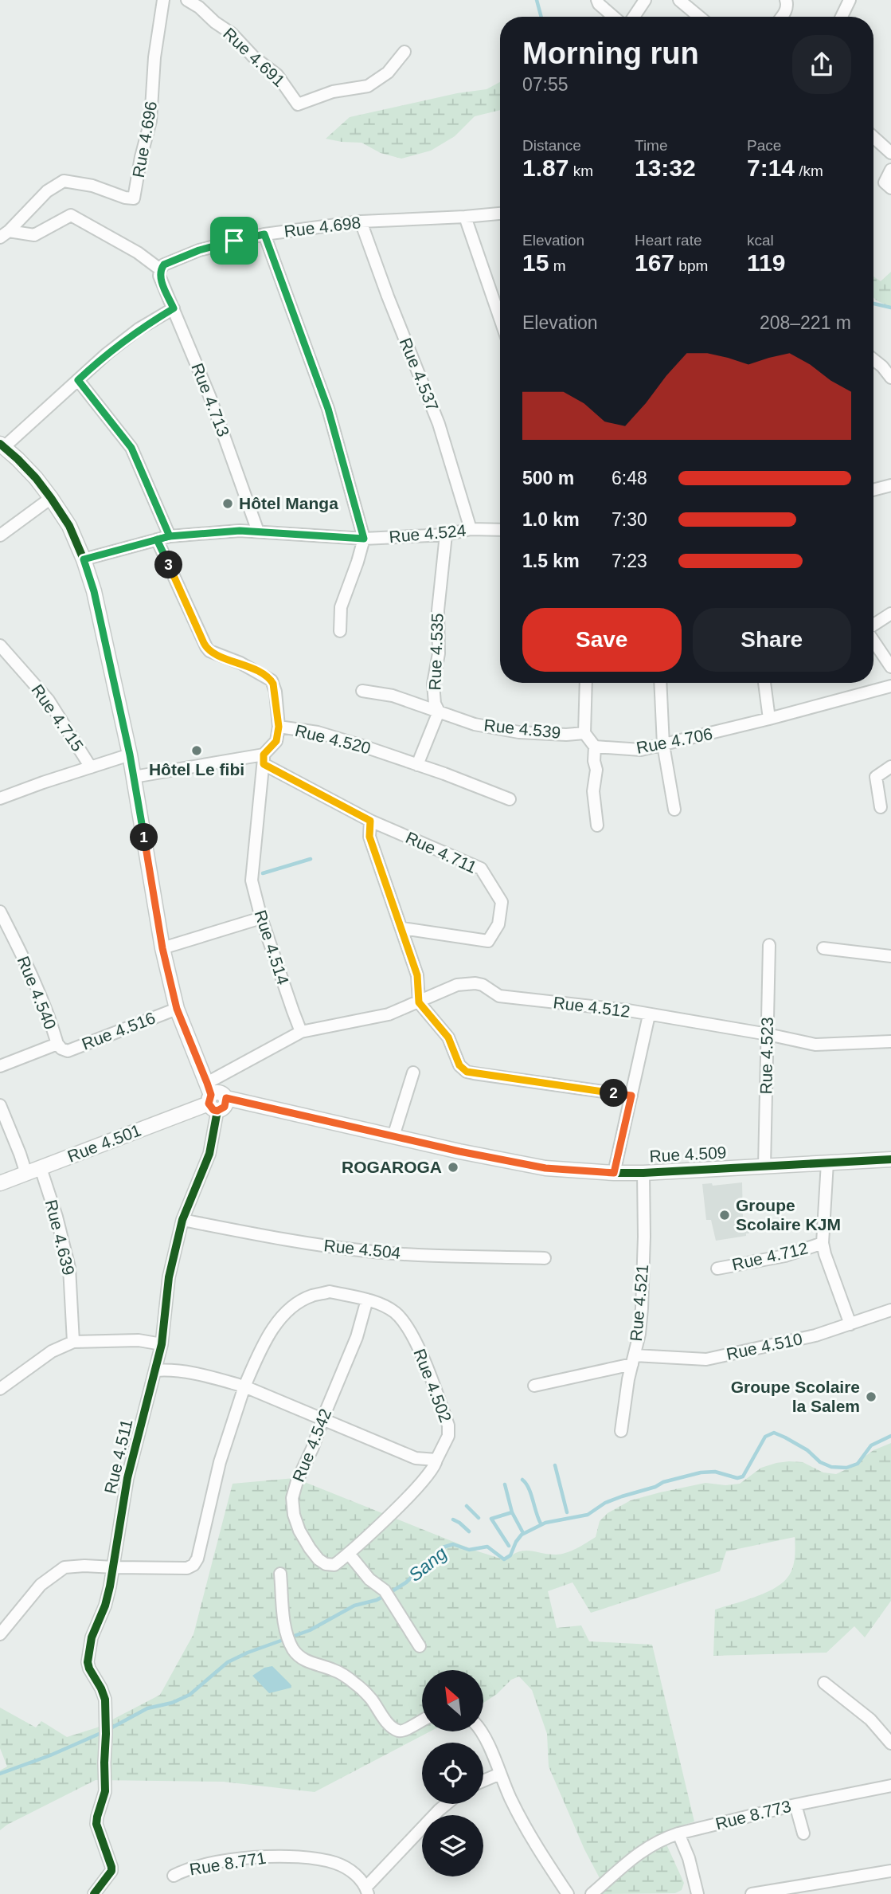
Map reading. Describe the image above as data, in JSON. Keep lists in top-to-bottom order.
{
  "streets": {
    "street": [
      "Rue 4.691",
      "Rue 4.696",
      "Rue 4.698",
      "Rue 4.537",
      "Rue 4.713",
      "Rue 4.524",
      "Rue 4.535",
      "Rue 4.715",
      "Rue 4.539",
      "Rue 4.520",
      "Rue 4.706",
      "Rue 4.711",
      "Rue 4.514",
      "Rue 4.540",
      "Rue 4.512",
      "Rue 4.516",
      "Rue 4.523",
      "Rue 4.501",
      "Rue 4.509",
      "Rue 4.639",
      "Rue 4.504",
      "Rue 4.712",
      "Rue 4.521",
      "Rue 4.510",
      "Rue 4.502",
      "Rue 4.542",
      "Rue 4.511",
      "Rue 8.773",
      "Rue 8.771"
    ]
  },
  "crossings": [
    ["Rue 4.698", "Rue 4.537"],
    ["Rue 4.698", "Rue 4.713"],
    ["Rue 4.537", "Rue 4.524"],
    ["Rue 4.713", "Rue 4.524"],
    ["Rue 4.524", "Rue 4.535"],
    ["Rue 4.535", "Rue 4.539"],
    ["Rue 4.535", "Rue 4.520"],
    ["Rue 4.520", "Rue 4.514"],
    ["Rue 4.514", "Rue 4.512"],
    ["Rue 4.540", "Rue 4.516"],
    ["Rue 4.512", "Rue 4.523"],
    ["Rue 4.523", "Rue 4.509"],
    ["Rue 4.501", "Rue 4.509"],
    ["Rue 4.501", "Rue 4.639"],
    ["Rue 4.501", "Rue 4.511"],
    ["Rue 4.509", "Rue 4.521"],
    ["Rue 4.509", "Rue 4.511"],
    ["Rue 4.504", "Rue 4.511"],
    ["Rue 4.521", "Rue 4.510"],
    ["Rue 4.502", "Rue 4.542"],
    ["Rue 4.502", "Rue 4.511"]
  ],
  "water": ["Sang"],
  "places": [
    "Hôtel Manga",
    "Hôtel Le fibi",
    "ROGAROGA",
    "Groupe Scolaire KJM",
    "Groupe Scolaire la Salem"
  ],
  "north": "top left",
  "page": {
    "heading": ["Morning run", "07:55"],
    "stats": [
      ["Distance", "1.87 km"],
      ["Time", "13:32"],
      ["Pace", "7:14 /km"],
      ["Elevation", "15 m"],
      ["Heart rate", "167 bpm"],
      ["kcal", "119"]
    ],
    "chart": ["Elevation", "208–221 m"],
    "list": [
      {
        "name": "500 m",
        "note": "6:48"
      },
      {
        "name": "1.0 km",
        "note": "7:30"
      },
      {
        "name": "1.5 km",
        "note": "7:23"
      }
    ],
    "pins": ["3", "1", "2"],
    "buttons": ["Save", "Share"]
  }
}
